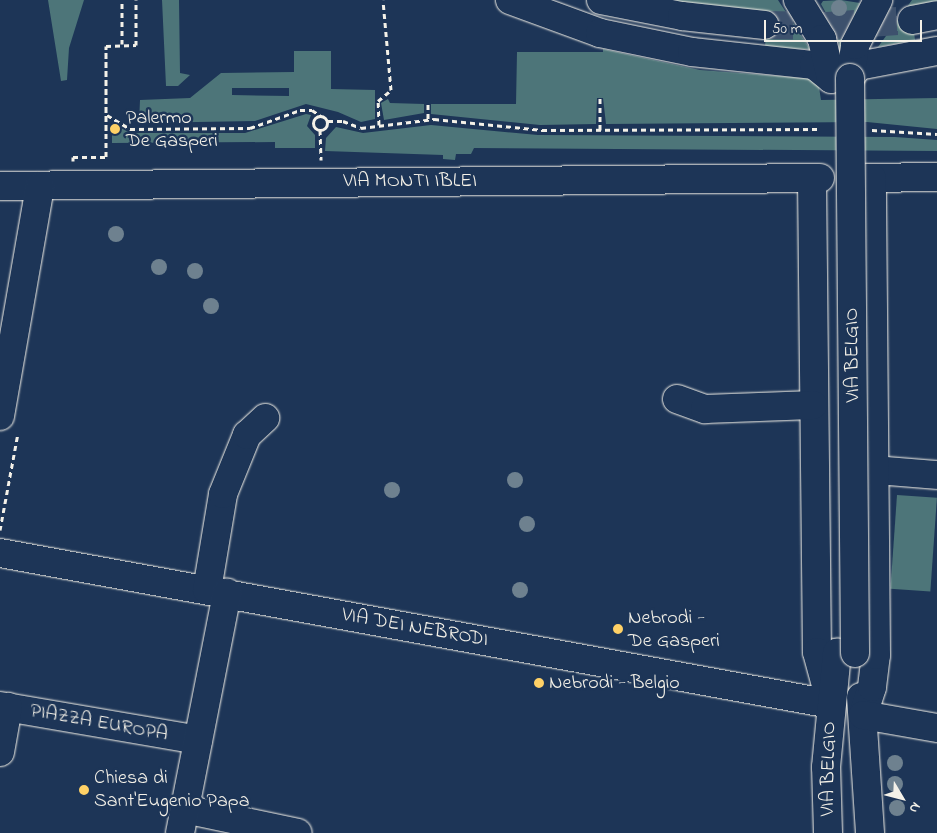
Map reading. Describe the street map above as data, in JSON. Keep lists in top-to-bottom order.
{
  "streets": {
    "street": [
      "VIA MONTI IBLEI",
      "VIA BELGIO",
      "VIA DEI NEBRODI",
      "PIAZZA EUROPA"
    ]
  },
  "crossings": [
    ["VIA MONTI IBLEI", "VIA BELGIO"],
    ["VIA BELGIO", "VIA DEI NEBRODI"]
  ],
  "places": [
    "Palermo De Gasperi",
    "Nebrodi - De Gasperi",
    "Nebrodi - Belgio",
    "Chiesa di Sant'Eugenio Papa"
  ],
  "scale_bar": "50 m",
  "north": "bottom right"
}
